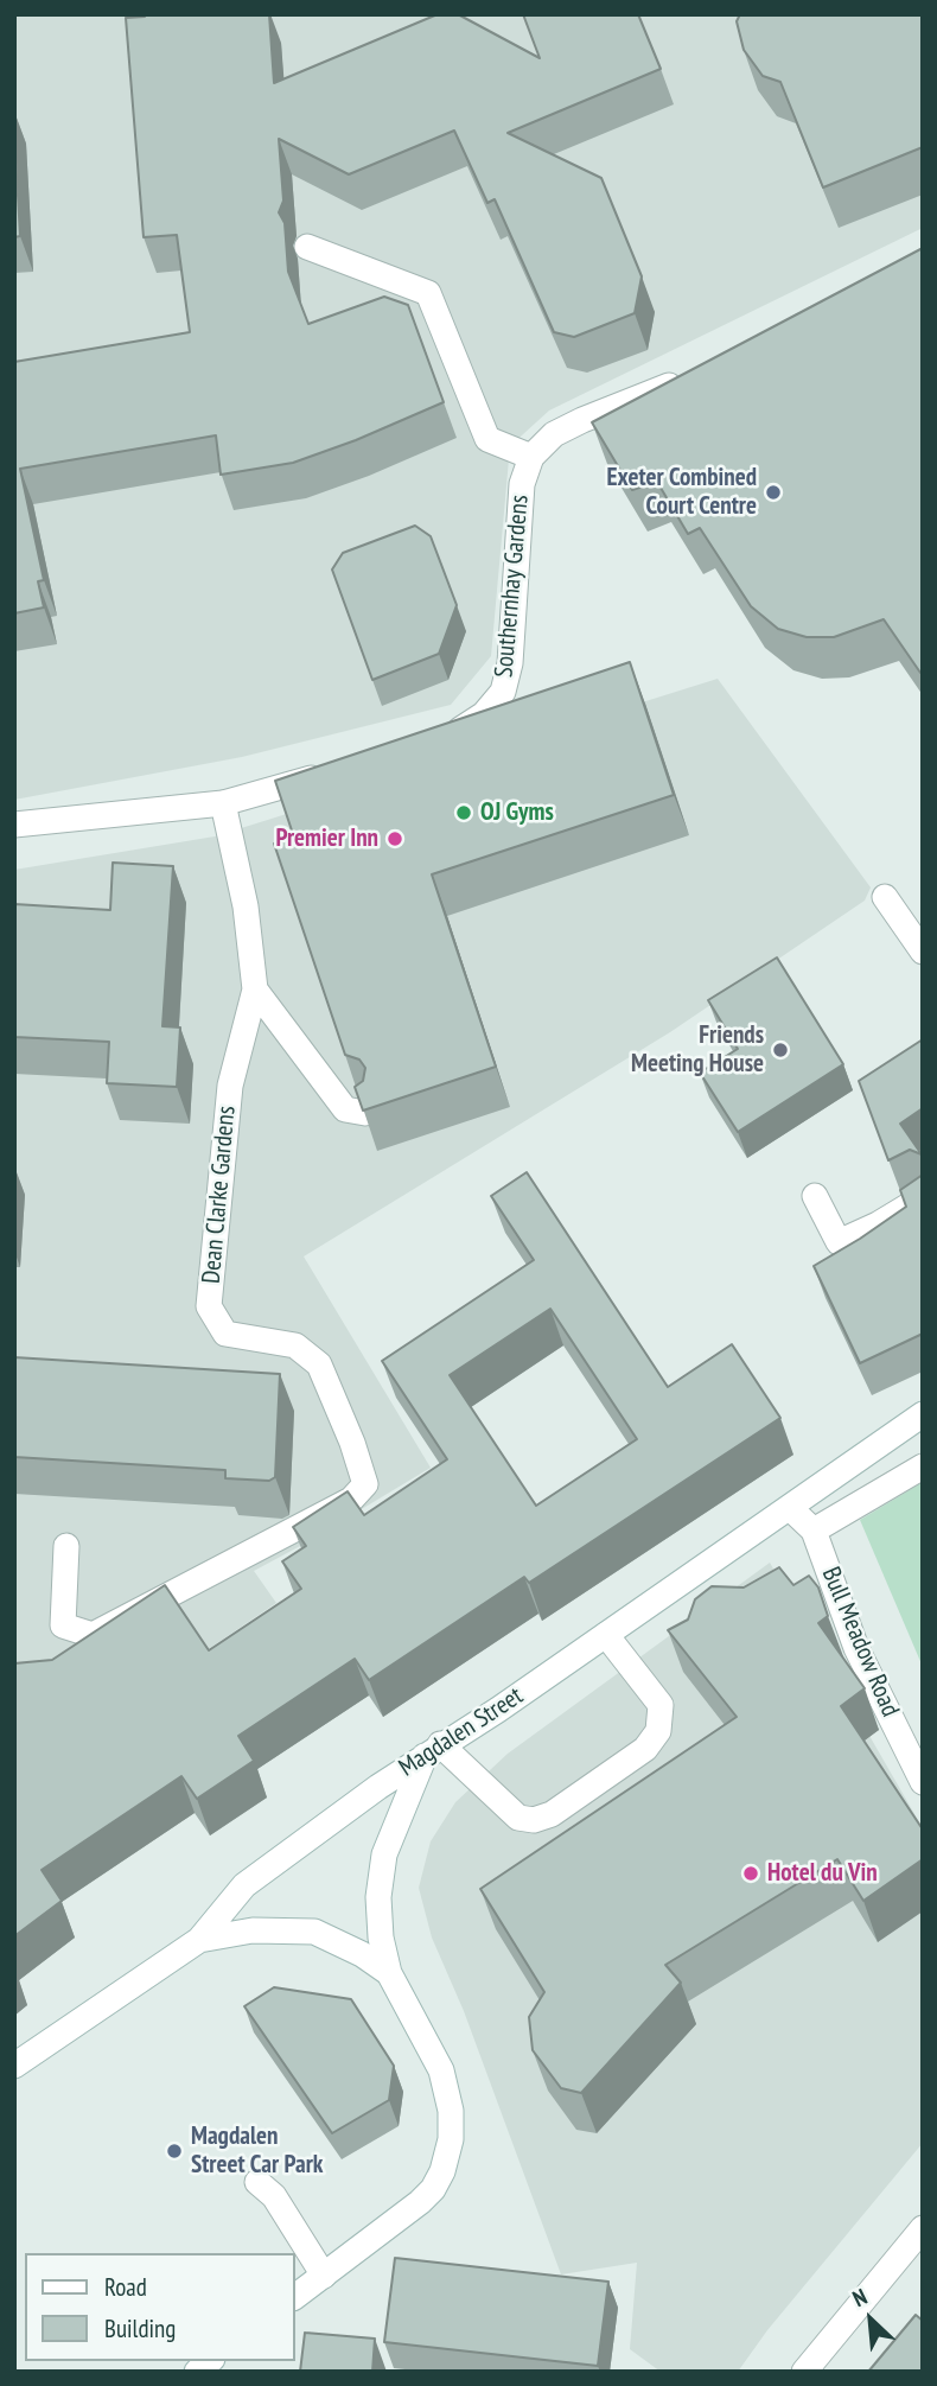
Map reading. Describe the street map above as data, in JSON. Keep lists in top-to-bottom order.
{
  "streets": {
    "main road": [
      "Southernhay Gardens",
      "Dean Clarke Gardens",
      "Bull Meadow Road",
      "Magdalen Street"
    ]
  },
  "crossings": [
    ["Bull Meadow Road", "Magdalen Street"]
  ],
  "places": [
    "Exeter Combined Court Centre",
    "OJ Gyms",
    "Premier Inn",
    "Friends Meeting House",
    "Hotel du Vin",
    "Magdalen Street Car Park"
  ],
  "legend": ["Road", "Building"],
  "north": "top left"
}
